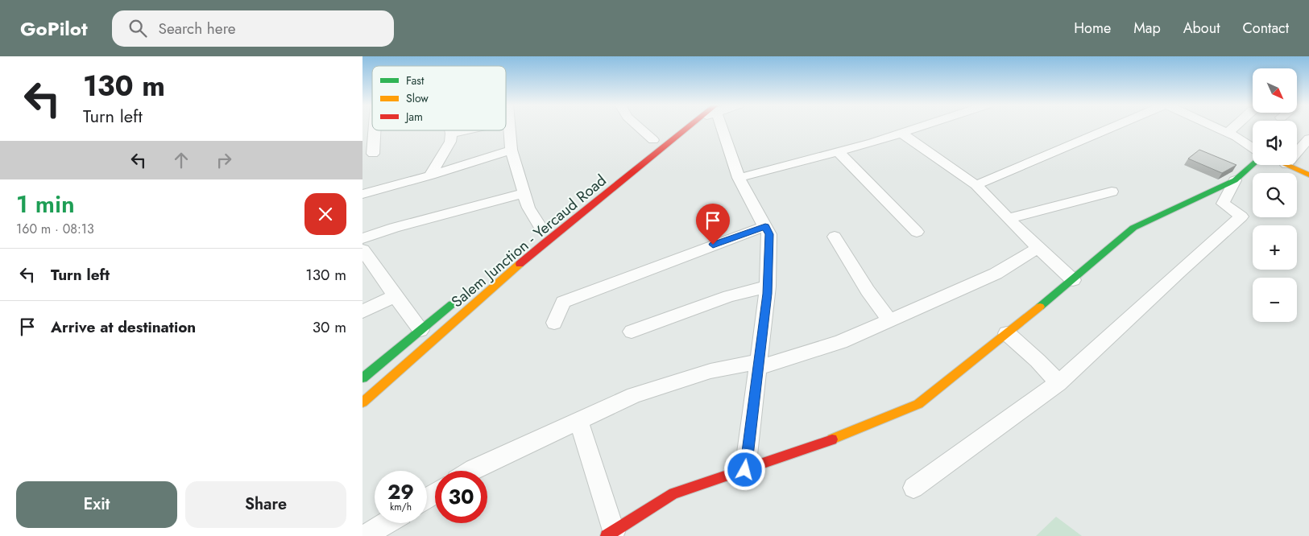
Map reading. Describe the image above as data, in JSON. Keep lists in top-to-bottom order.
{
  "streets": {
    "street": ["Salem Junction - Yercaud Road"]
  },
  "legend": ["Fast", "Slow", "Jam"],
  "north": "bottom right",
  "page": {
    "header": "GoPilot",
    "search": "Search here",
    "nav": [
      "Home",
      "Map",
      "About",
      "Contact"
    ],
    "turn": ["130 m", "Turn left"],
    "map_buttons": ["+", "−"],
    "heading": ["1 min", "160 m · 08:13"],
    "list": [
      {
        "name": "Turn left",
        "value": "130 m"
      },
      {
        "name": "Arrive at destination",
        "value": "30 m"
      }
    ],
    "speed": "29 km/h",
    "limit": "30",
    "buttons": ["Exit", "Share"]
  }
}
